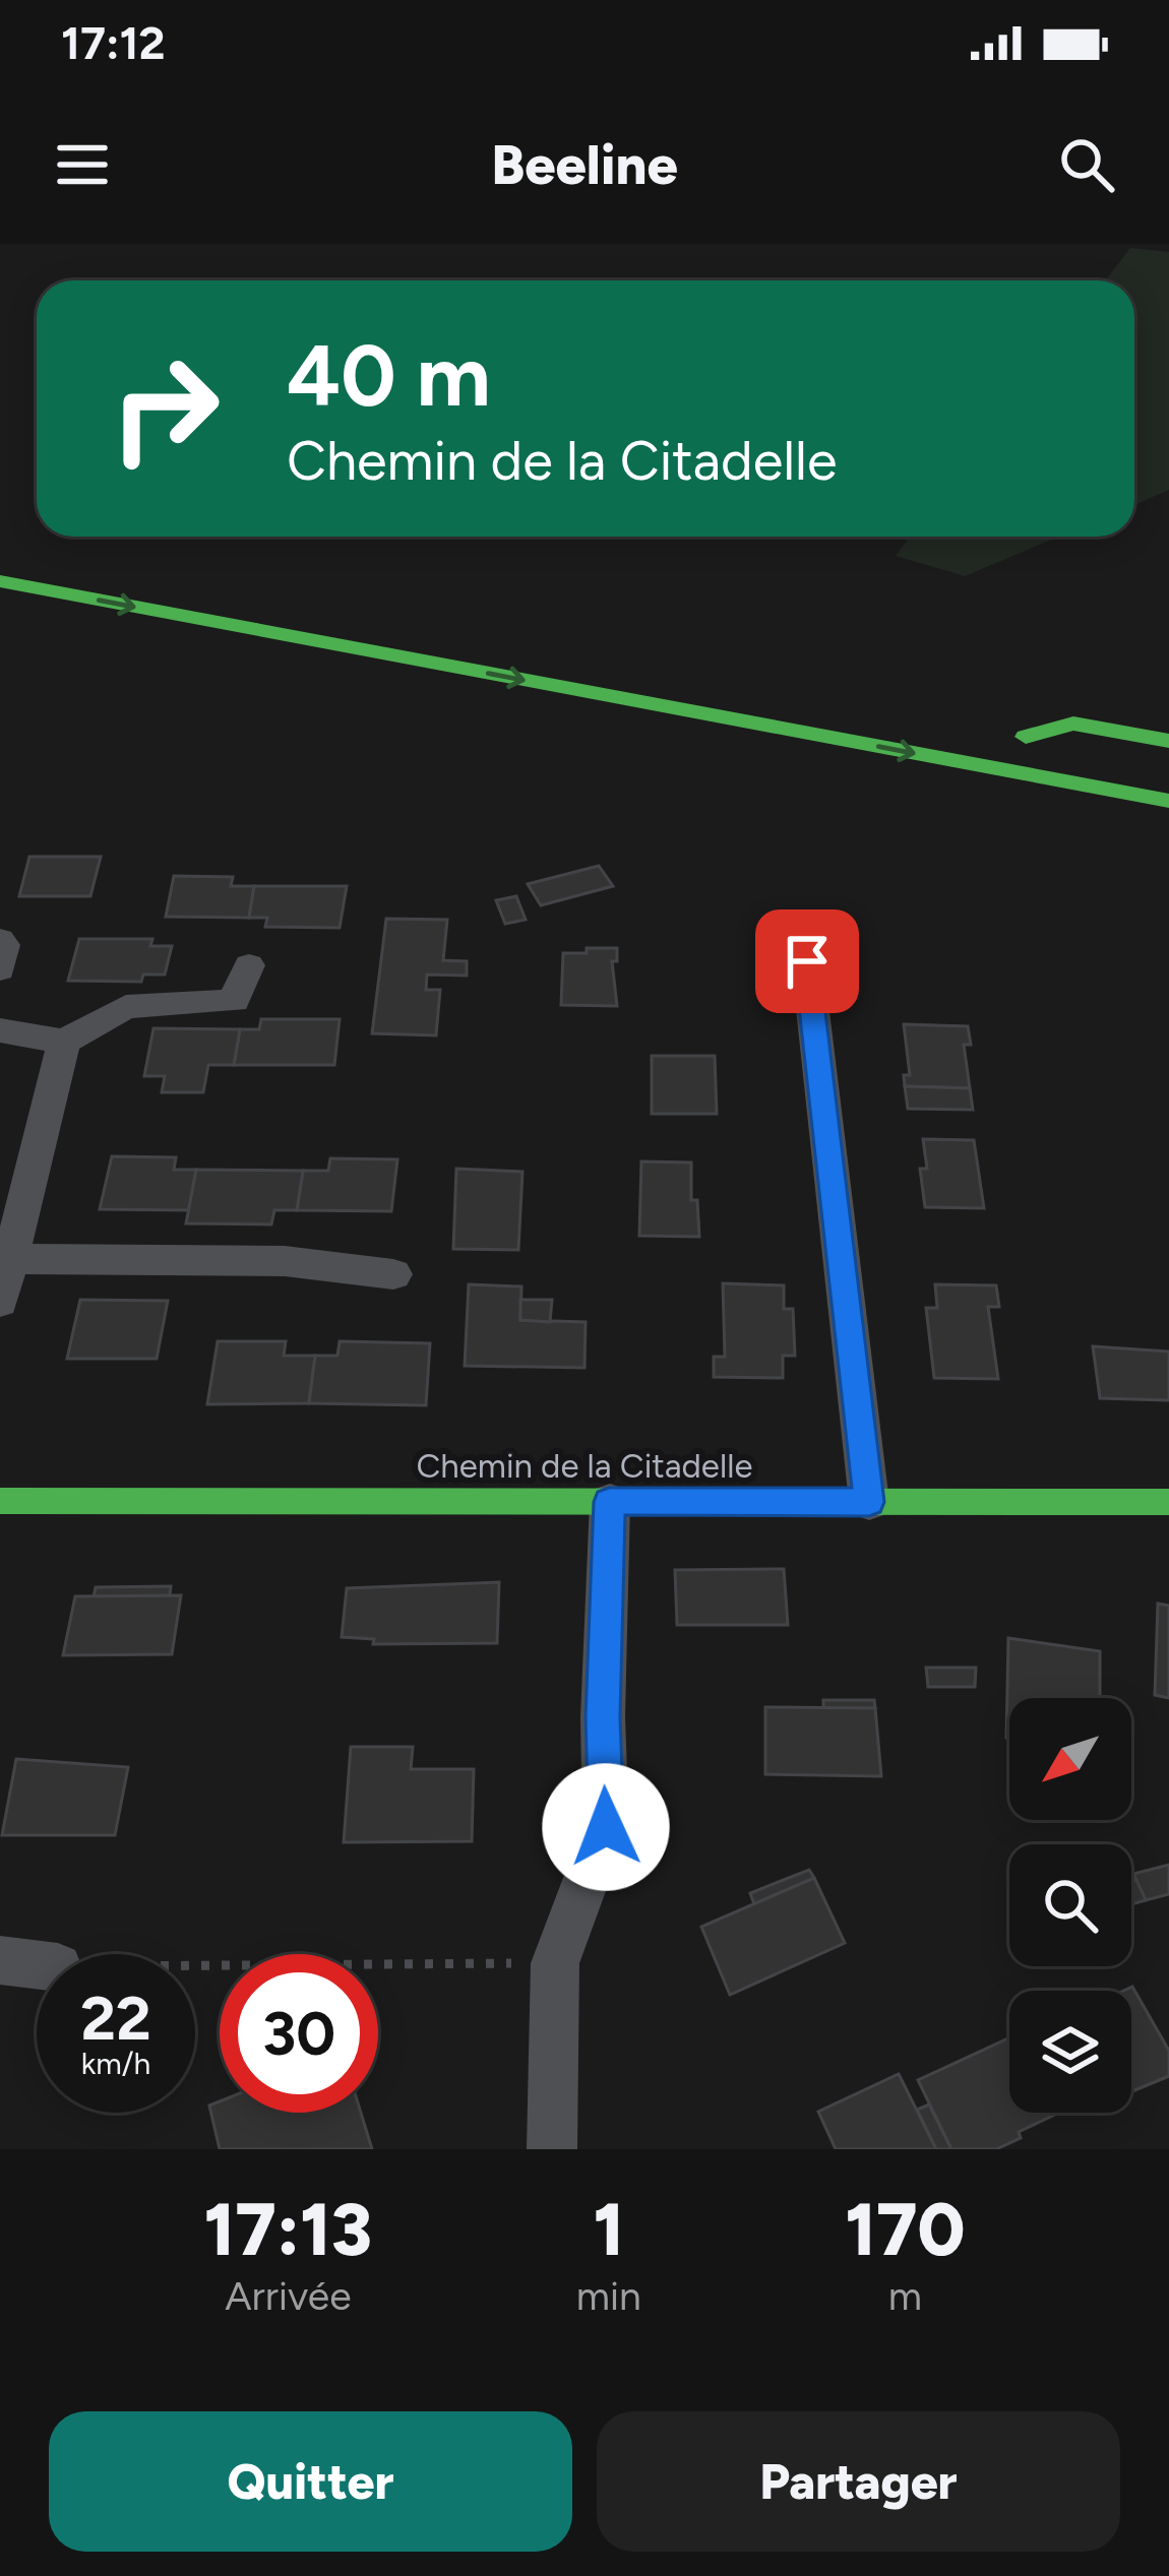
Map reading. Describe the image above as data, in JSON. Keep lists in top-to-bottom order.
{
  "streets": {
    "main road": ["Chemin de la Citadelle"]
  },
  "north": "bottom left",
  "page": {
    "status": "17:12",
    "header": "Beeline",
    "turn": ["40 m", "Chemin de la Citadelle"],
    "speed": "22 km/h",
    "limit": "30",
    "eta": [
      "17:13",
      "Arrivée",
      "1",
      "min",
      "170",
      "m"
    ],
    "buttons": ["Quitter", "Partager"]
  }
}
